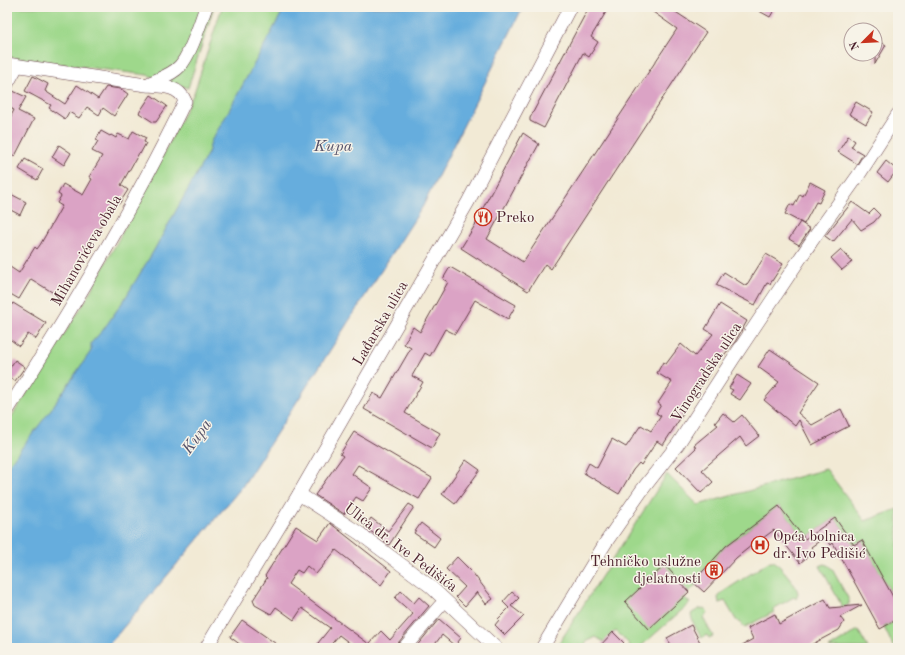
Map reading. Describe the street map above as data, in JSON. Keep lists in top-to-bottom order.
{
  "streets": {
    "street": [
      "Mihanovićeva obala",
      "Lađarska ulica",
      "Vinogradska ulica",
      "Ulica dr. Ive Pedišića"
    ]
  },
  "crossings": [
    ["Lađarska ulica", "Ulica dr. Ive Pedišića"]
  ],
  "water": ["Kupa"],
  "places": {
    "restaurant": ["Preko"],
    "hospital": ["Opća bolnica dr. Ivo Pedišić"],
    "building": ["Tehničko uslužne djelatnosti"]
  },
  "north": "bottom left"
}
